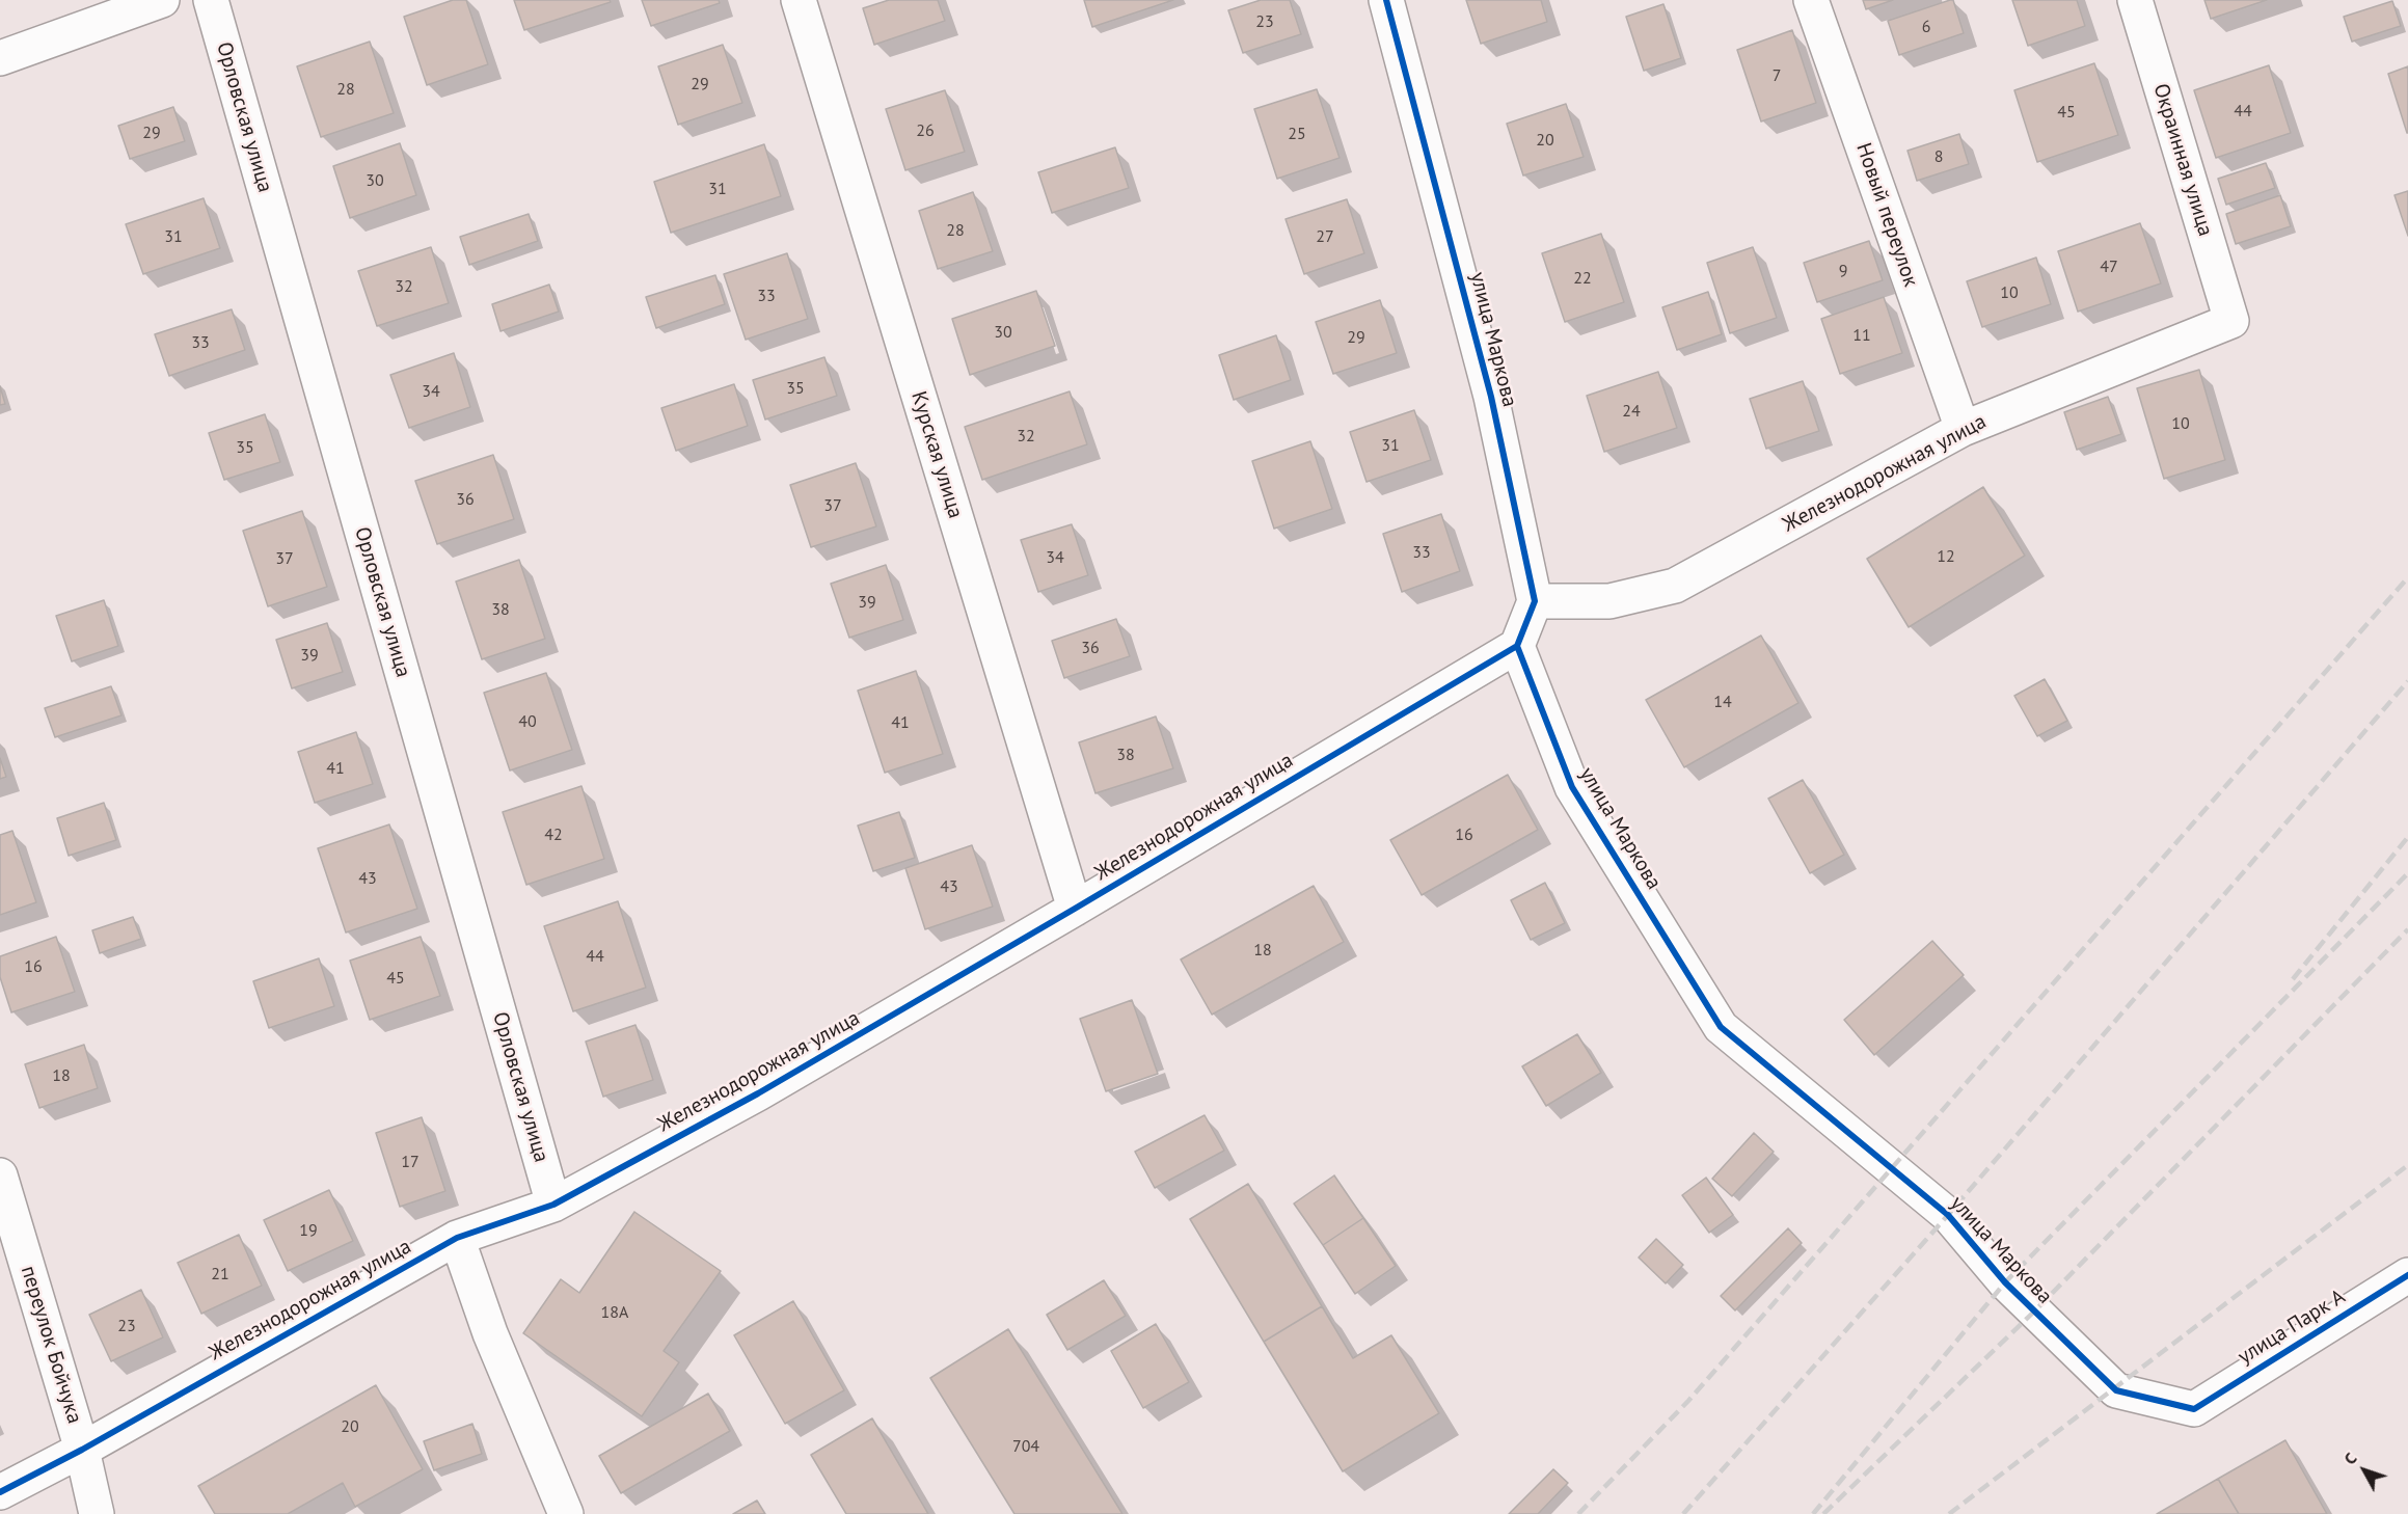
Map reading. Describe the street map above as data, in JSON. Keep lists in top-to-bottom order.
{
  "streets": {
    "street": [
      "Орловская улица",
      "Окраинная улица",
      "Новый переулок",
      "улица Маркова",
      "Курская улица",
      "Железнодорожная улица",
      "улица Парк А",
      "переулок Бойчука"
    ]
  },
  "crossings": [
    ["Орловская улица", "Железнодорожная улица"],
    ["Окраинная улица", "Железнодорожная улица"],
    ["Новый переулок", "Железнодорожная улица"],
    ["улица Маркова", "Железнодорожная улица"],
    ["улица Маркова", "улица Парк А"],
    ["Курская улица", "Железнодорожная улица"],
    ["Железнодорожная улица", "переулок Бойчука"]
  ],
  "house_numbers": [
    "23",
    "6",
    "7",
    "29",
    "28",
    "44",
    "45",
    "26",
    "29",
    "25",
    "20",
    "8",
    "30",
    "31",
    "28",
    "31",
    "27",
    "47",
    "9",
    "22",
    "32",
    "10",
    "33",
    "30",
    "11",
    "29",
    "33",
    "35",
    "34",
    "24",
    "10",
    "32",
    "31",
    "35",
    "36",
    "37",
    "33",
    "12",
    "34",
    "37",
    "39",
    "38",
    "36",
    "39",
    "14",
    "40",
    "41",
    "38",
    "41",
    "42",
    "16",
    "43",
    "43",
    "18",
    "44",
    "16",
    "45",
    "18",
    "17",
    "19",
    "21",
    "18А",
    "23",
    "20",
    "704"
  ],
  "north": "top left"
}
